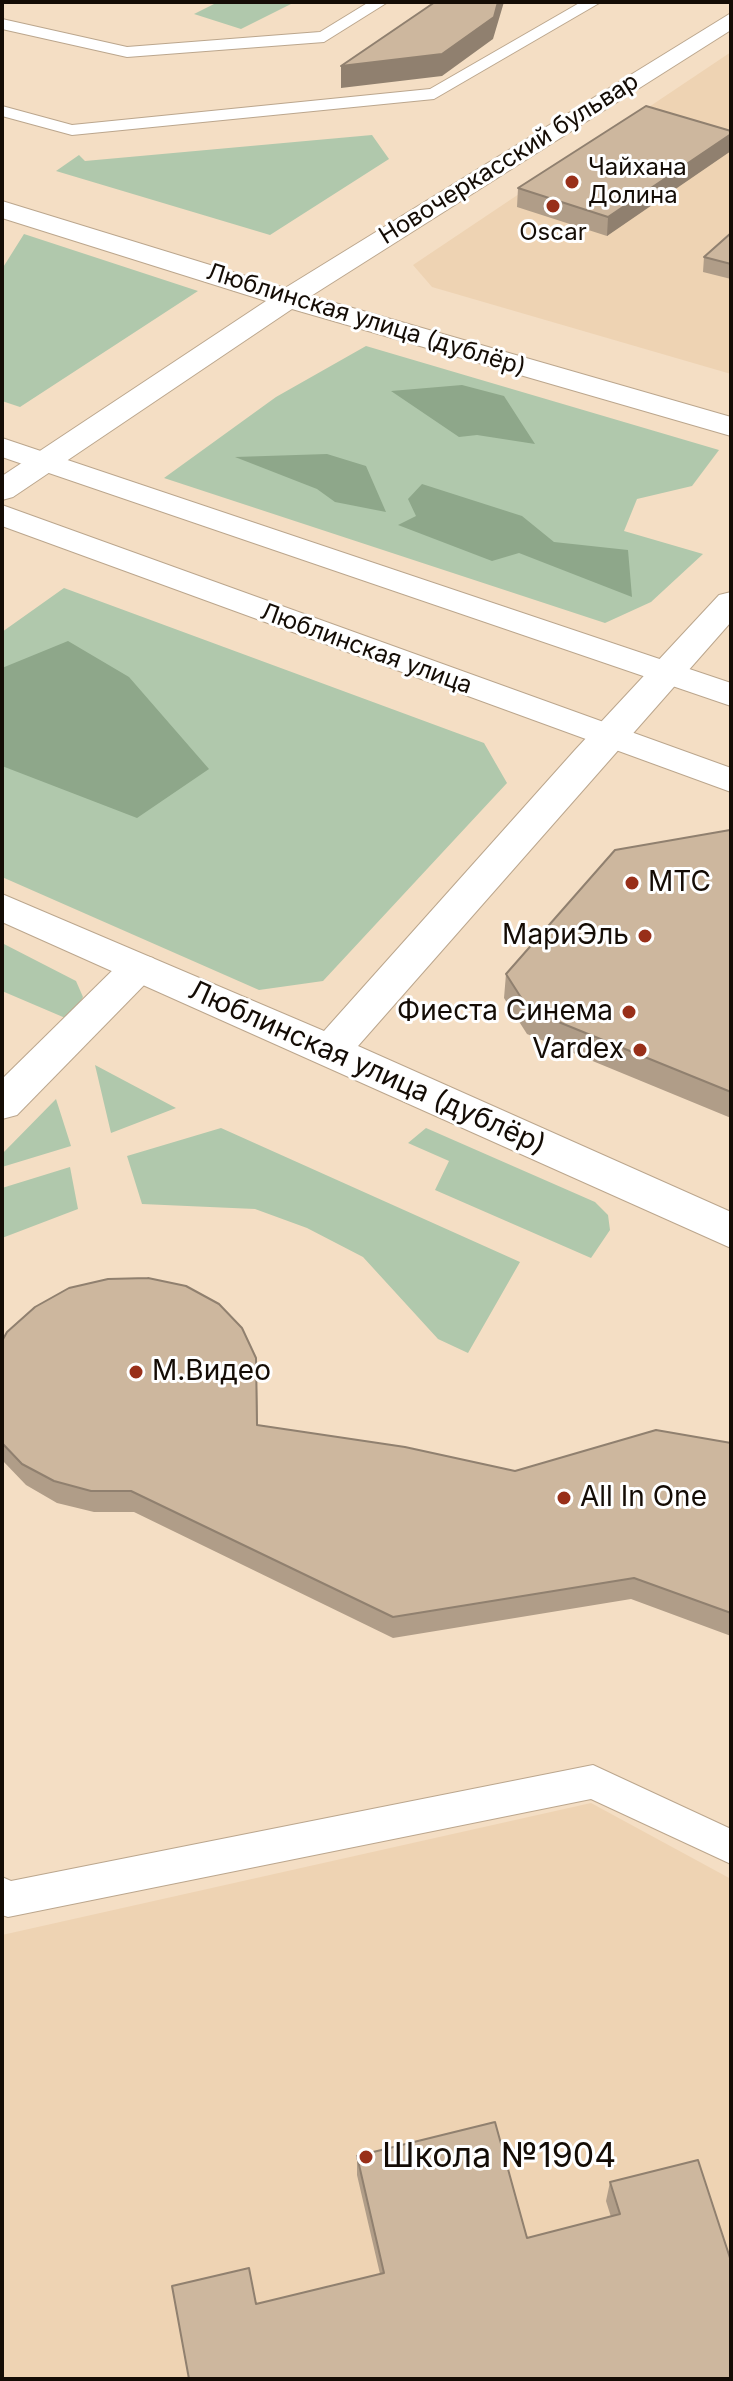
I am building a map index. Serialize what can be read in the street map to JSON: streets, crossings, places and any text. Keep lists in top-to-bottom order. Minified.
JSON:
{"streets":{"street":["Новочеркасский бульвар","Люблинская улица (дублёр)","Люблинская улица"]},"crossings":[["Новочеркасский бульвар","Люблинская улица (дублёр)"]],"places":["Чайхана Долина","Oscar","МТС","МариЭль","Фиеста Синема","Vardex","М.Видео","All In One","Школа №1904"]}
